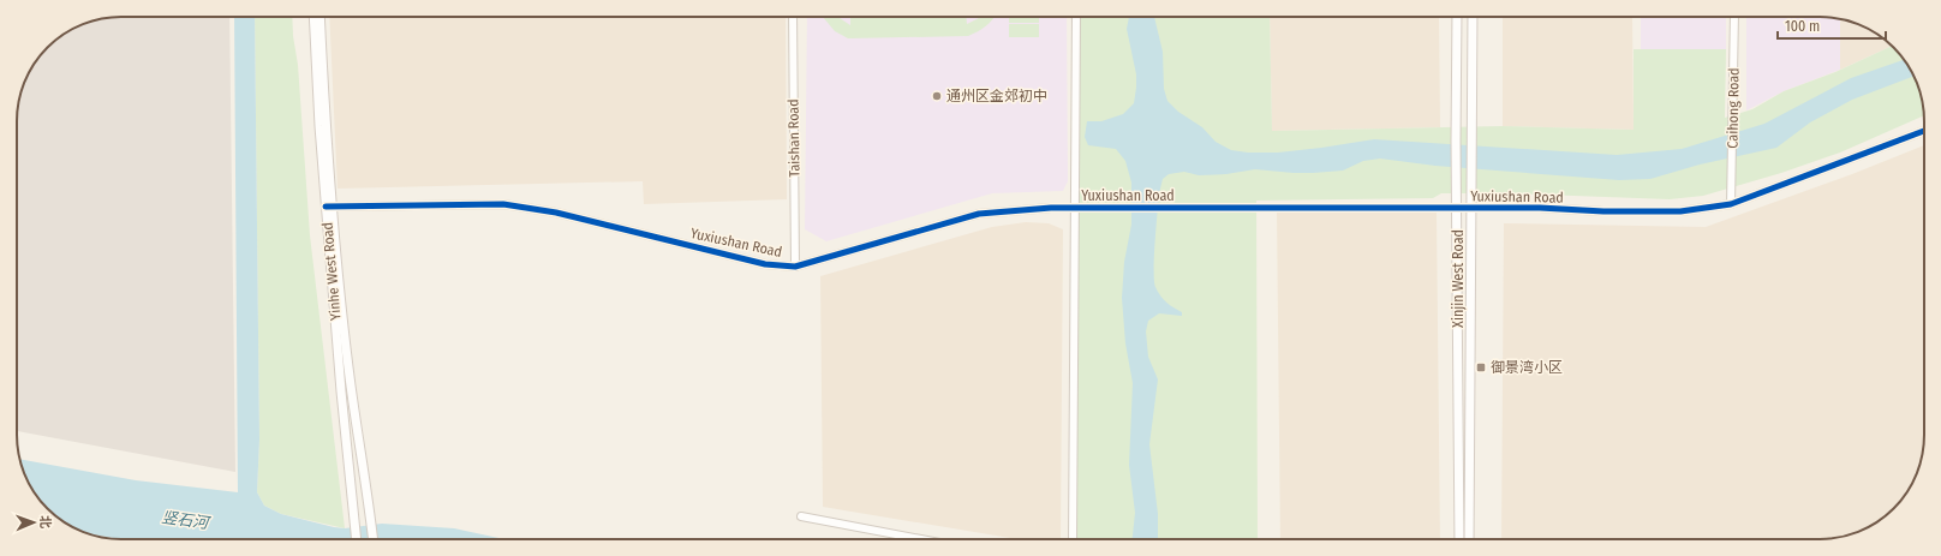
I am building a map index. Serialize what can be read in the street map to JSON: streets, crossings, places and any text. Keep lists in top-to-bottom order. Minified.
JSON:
{"streets":{"main road":["Yinhe West Road","Xinjin West Road"],"street":["Caihong Road","Taishan Road","Yuxiushan Road"]},"crossings":[["Caihong Road","Yuxiushan Road"],["Taishan Road","Yuxiushan Road"],["Yuxiushan Road","Yinhe West Road"],["Yuxiushan Road","Xinjin West Road"]],"water":["竖石河"],"places":{"other":["通州区金郊初中"],"transit":["御景湾小区"]},"scale_bar":"100 m","north":"right"}
